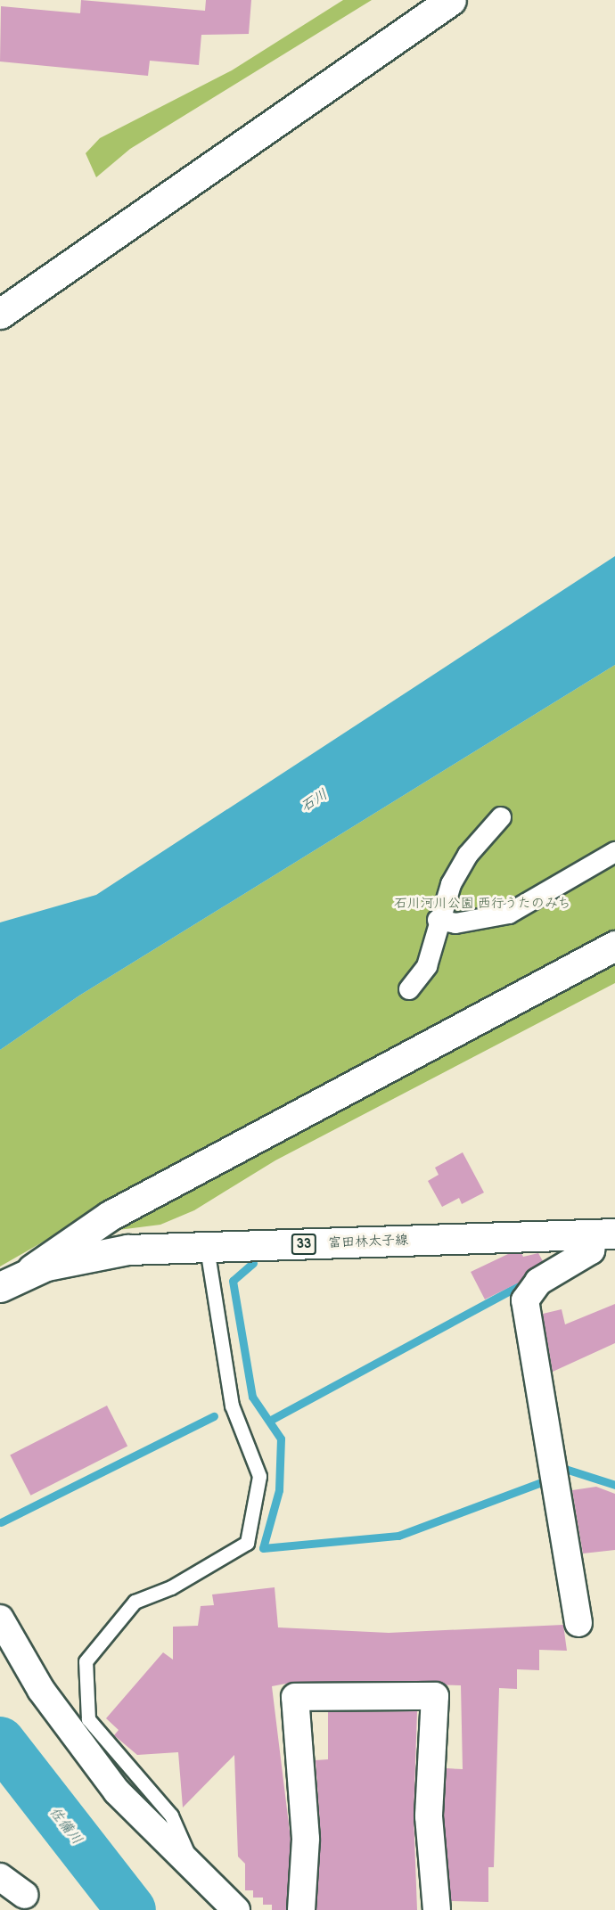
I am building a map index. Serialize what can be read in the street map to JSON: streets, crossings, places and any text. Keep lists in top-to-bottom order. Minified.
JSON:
{"streets":{"street":["富田林太子線","33"]},"water":["石川","佐備川"],"parks":["石川河川公園 西行うたのみち"]}
